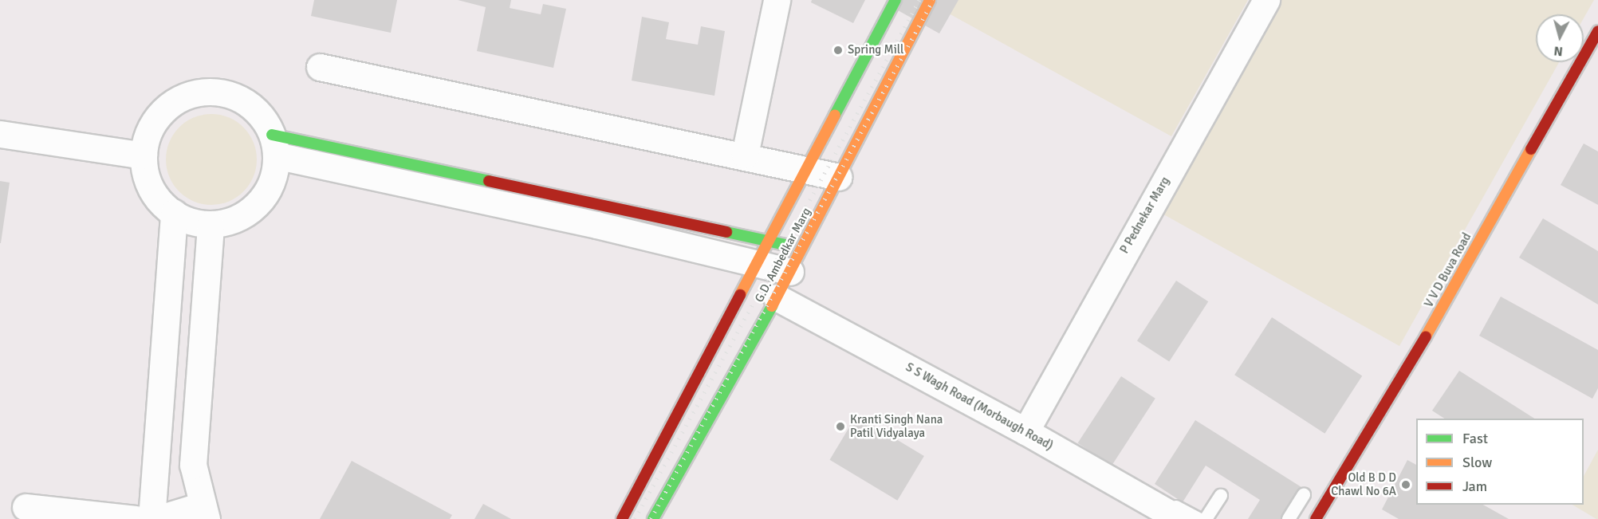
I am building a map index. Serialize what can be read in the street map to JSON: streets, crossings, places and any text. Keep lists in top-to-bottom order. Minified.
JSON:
{"streets":{"main road":["G.D. Ambedkar Marg","V V D Buva Road"],"street":["P Pednekar Marg","S S Wagh Road (Morbaugh Road)"]},"crossings":[["P Pednekar Marg","S S Wagh Road (Morbaugh Road)"],["G.D. Ambedkar Marg","S S Wagh Road (Morbaugh Road)"]],"places":["Spring Mill","Kranti Singh Nana Patil Vidyalaya","Old B D D Chawl No 6A"],"legend":["Fast","Slow","Jam"],"north":"bottom"}
